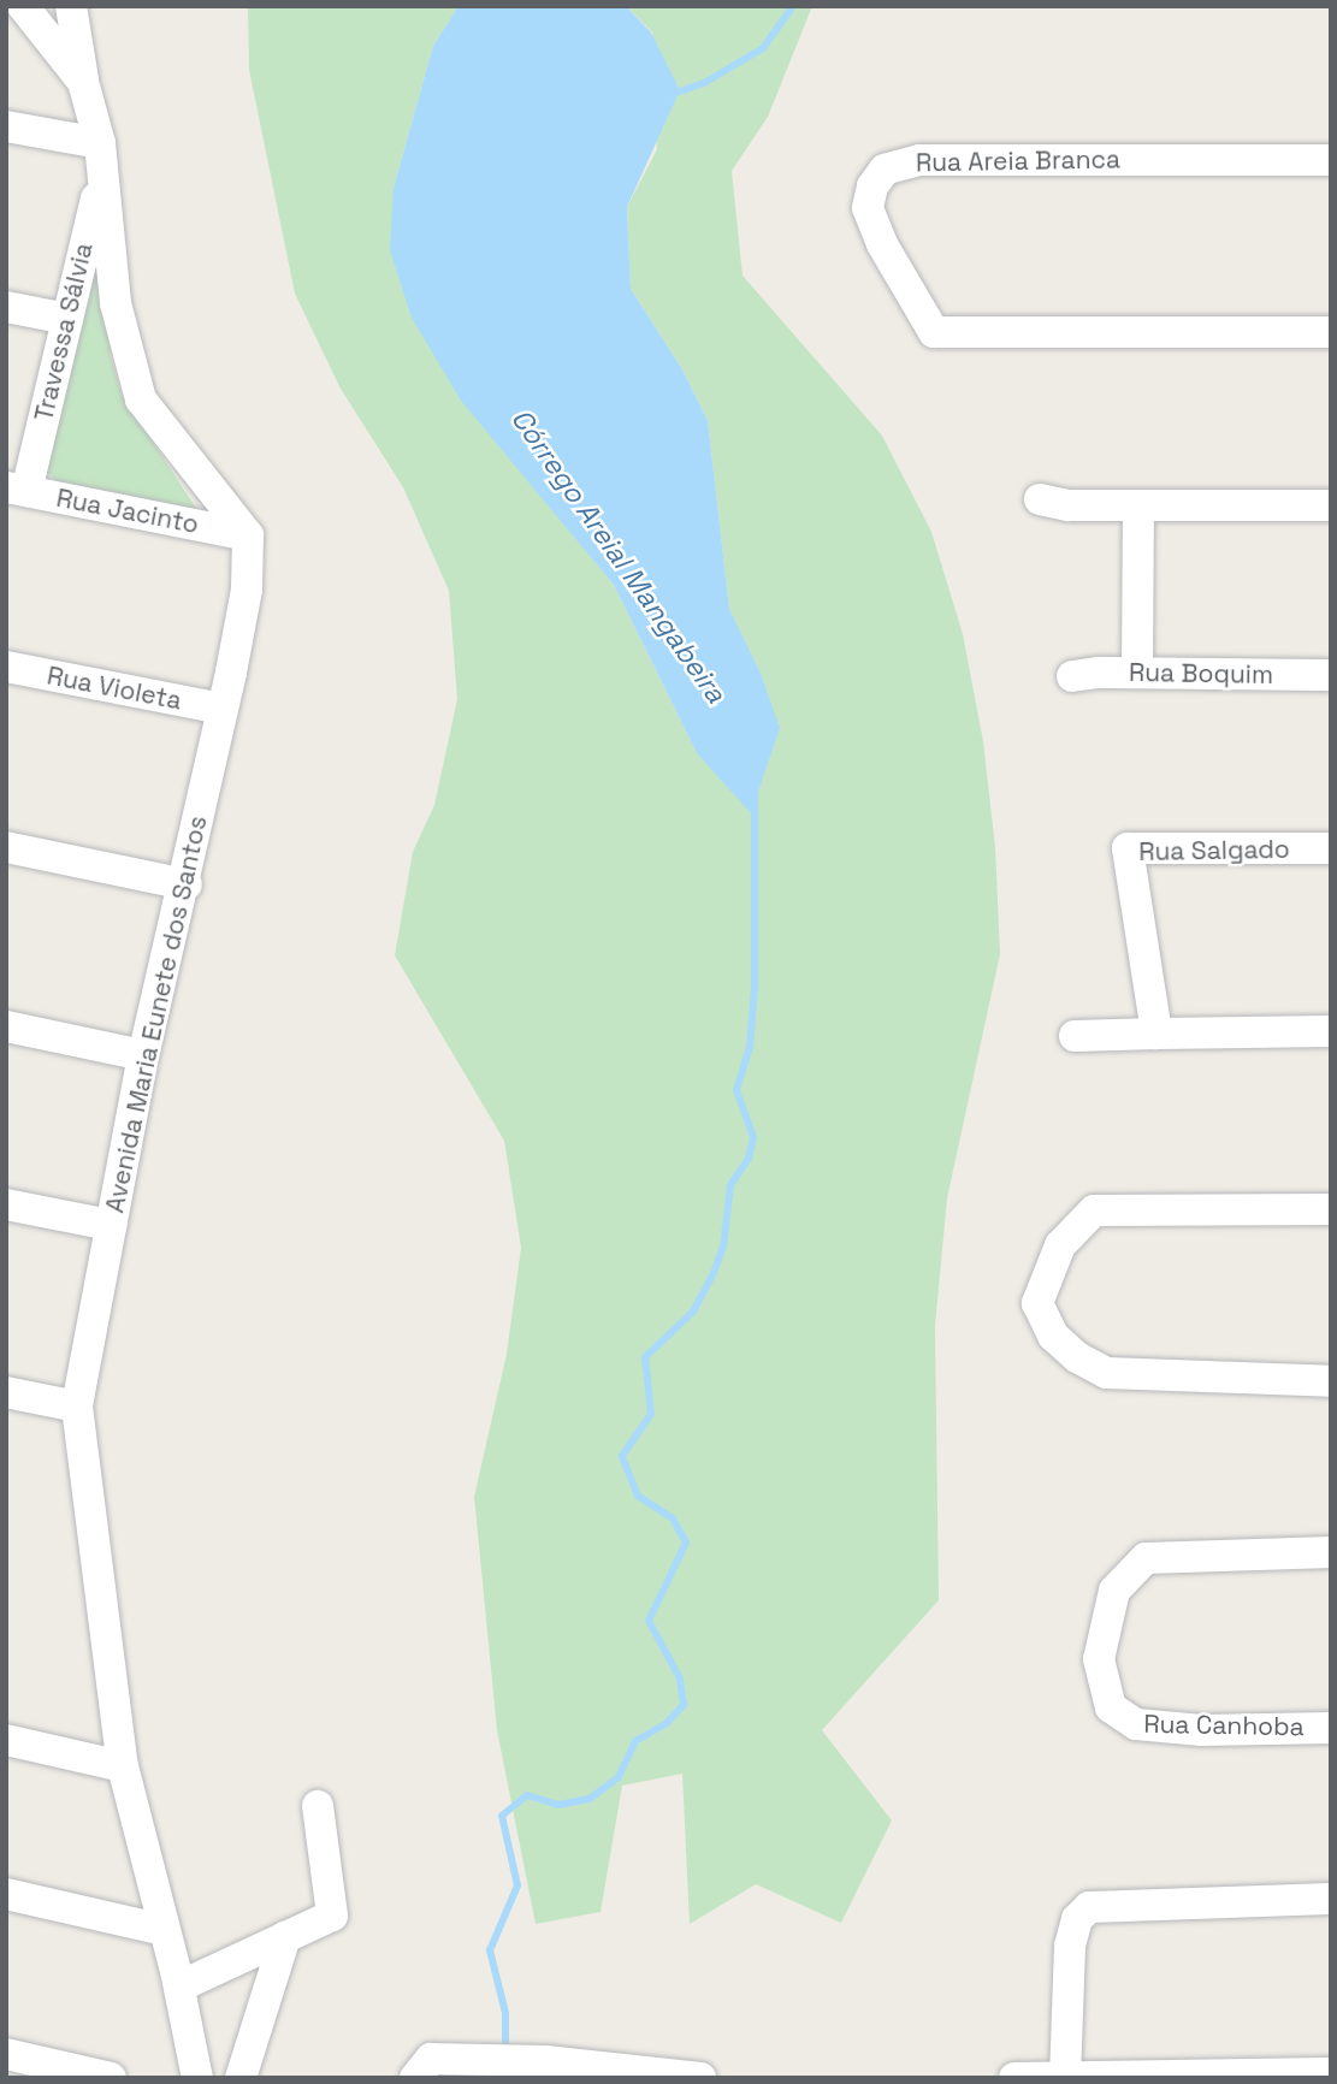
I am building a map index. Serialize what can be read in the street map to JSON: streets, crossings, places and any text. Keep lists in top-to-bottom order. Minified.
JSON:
{"streets":{"street":["Rua Areia Branca","Travessa Sálvia","Rua Jacinto","Rua Boquim","Rua Violeta","Rua Salgado","Avenida Maria Eunete dos Santos","Rua Canhoba"]},"crossings":[["Travessa Sálvia","Rua Jacinto"],["Rua Jacinto","Avenida Maria Eunete dos Santos"],["Rua Violeta","Avenida Maria Eunete dos Santos"]],"water":["Córrego Areial Mangabeira"]}
